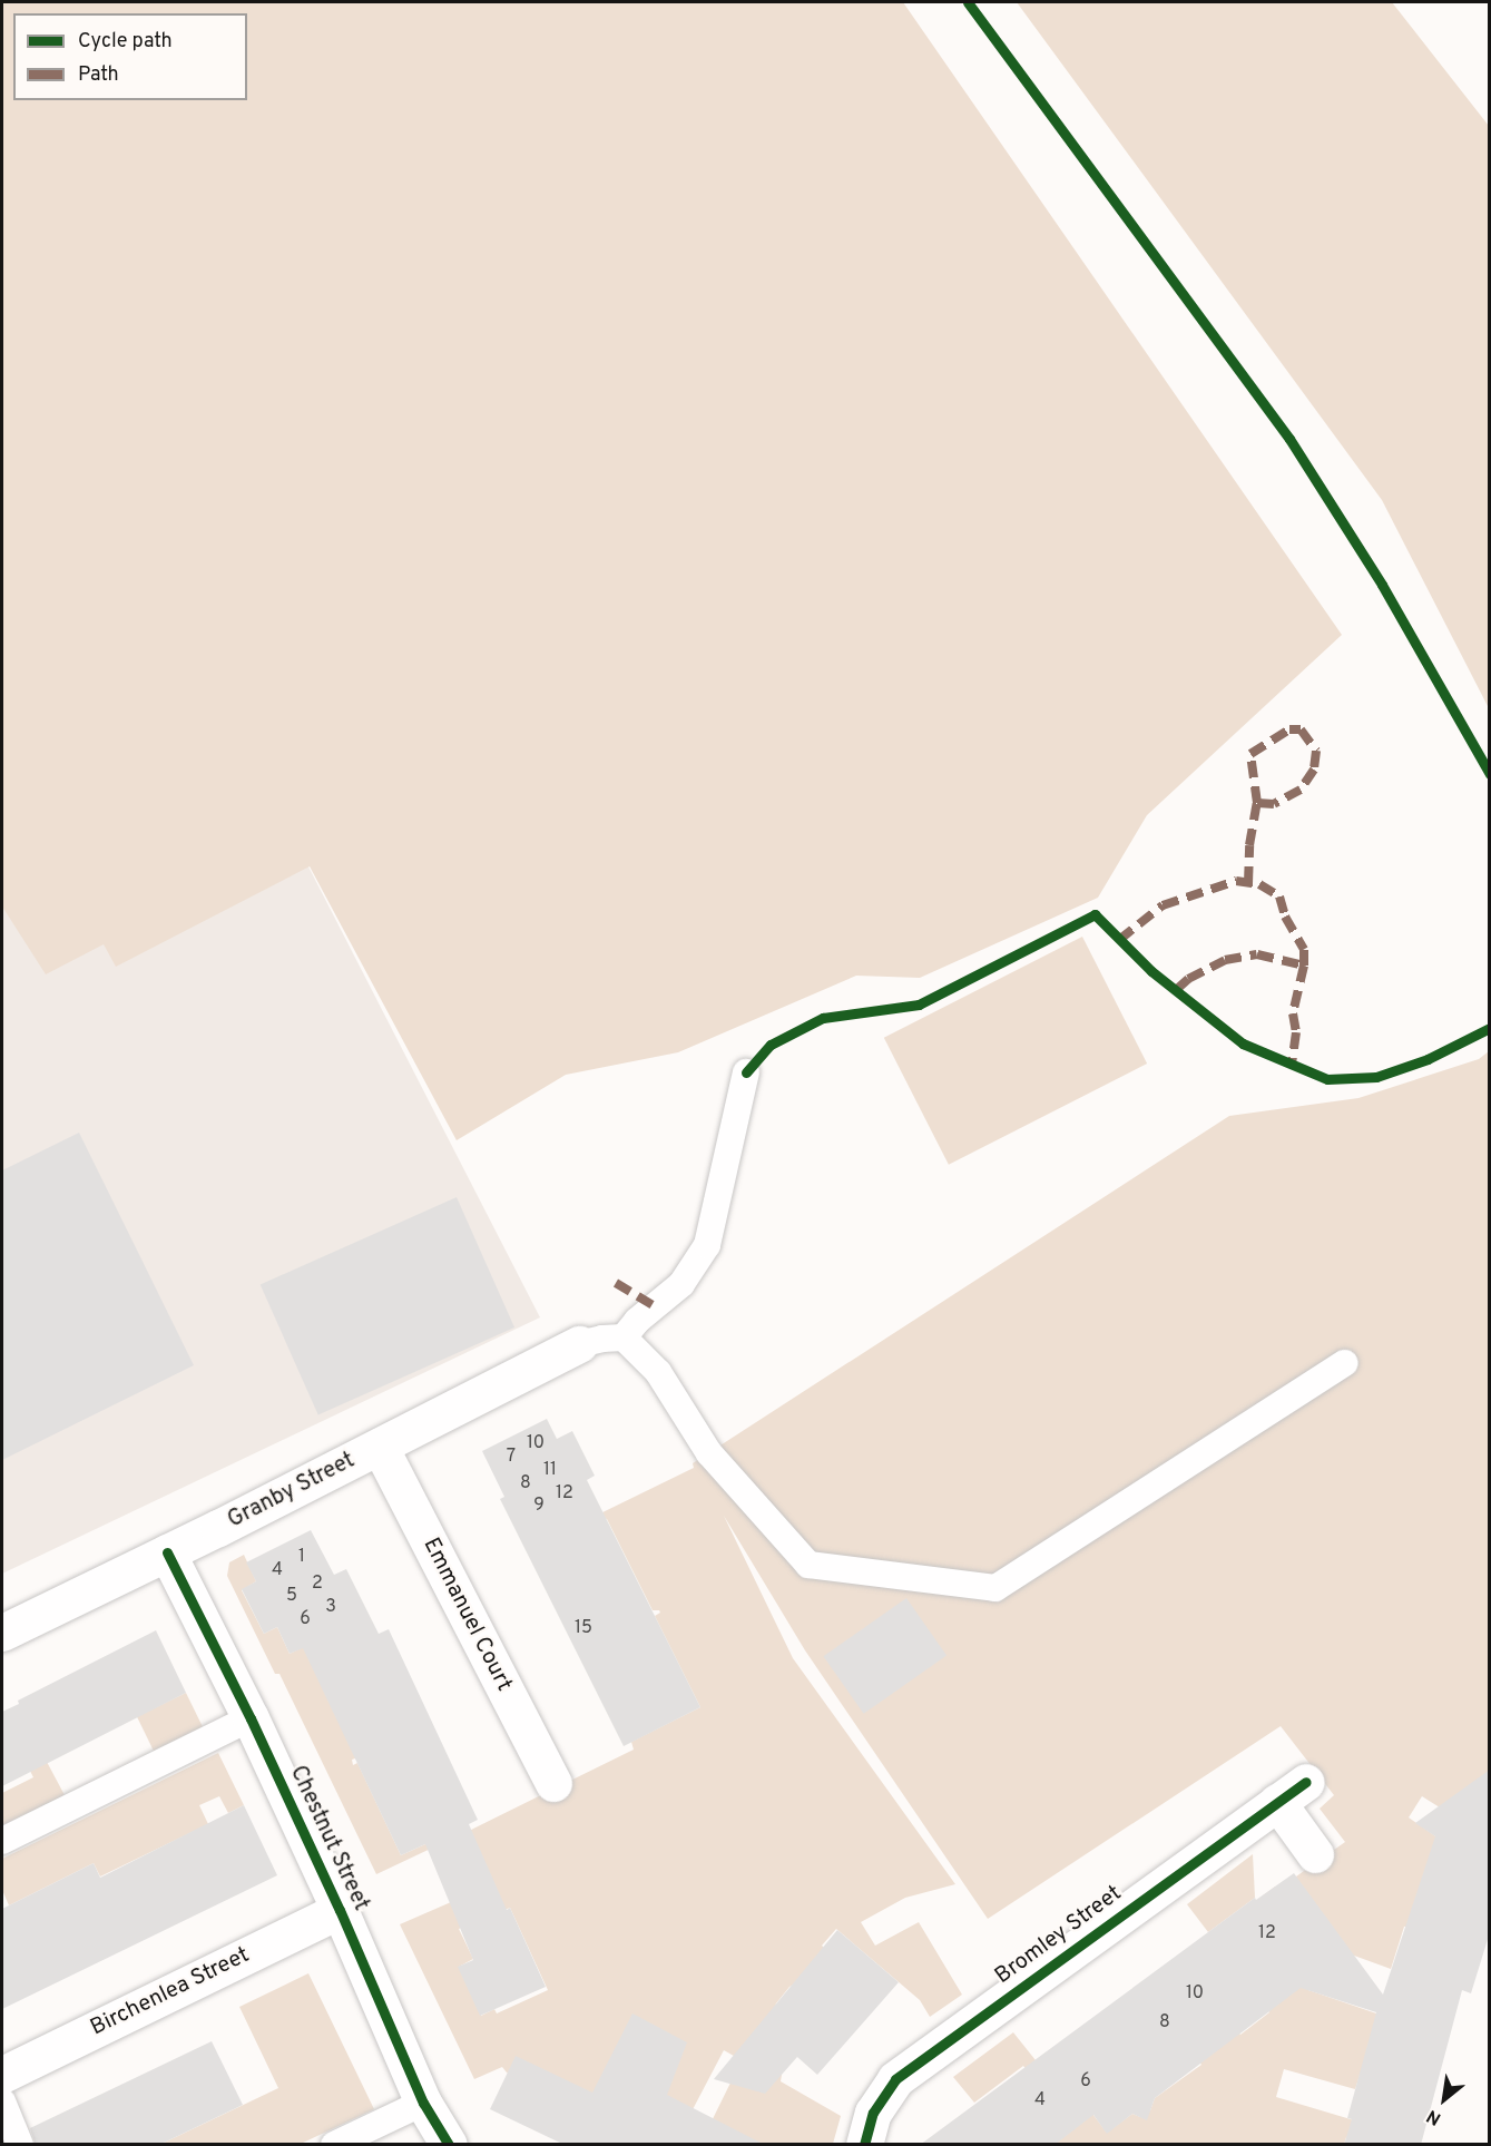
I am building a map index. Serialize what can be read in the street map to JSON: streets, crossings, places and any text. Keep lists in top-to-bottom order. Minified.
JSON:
{"streets":{"street":["Granby Street","Emmanuel Court","Chestnut Street","Bromley Street","Birchenlea Street"]},"crossings":[["Granby Street","Emmanuel Court"],["Granby Street","Chestnut Street"],["Chestnut Street","Birchenlea Street"]],"house_numbers":["10","7","11","8","12","9","1","4","2","5","3","6","15","12","10","8","6","4"],"legend":["Cycle path","Path"],"north":"bottom left"}
